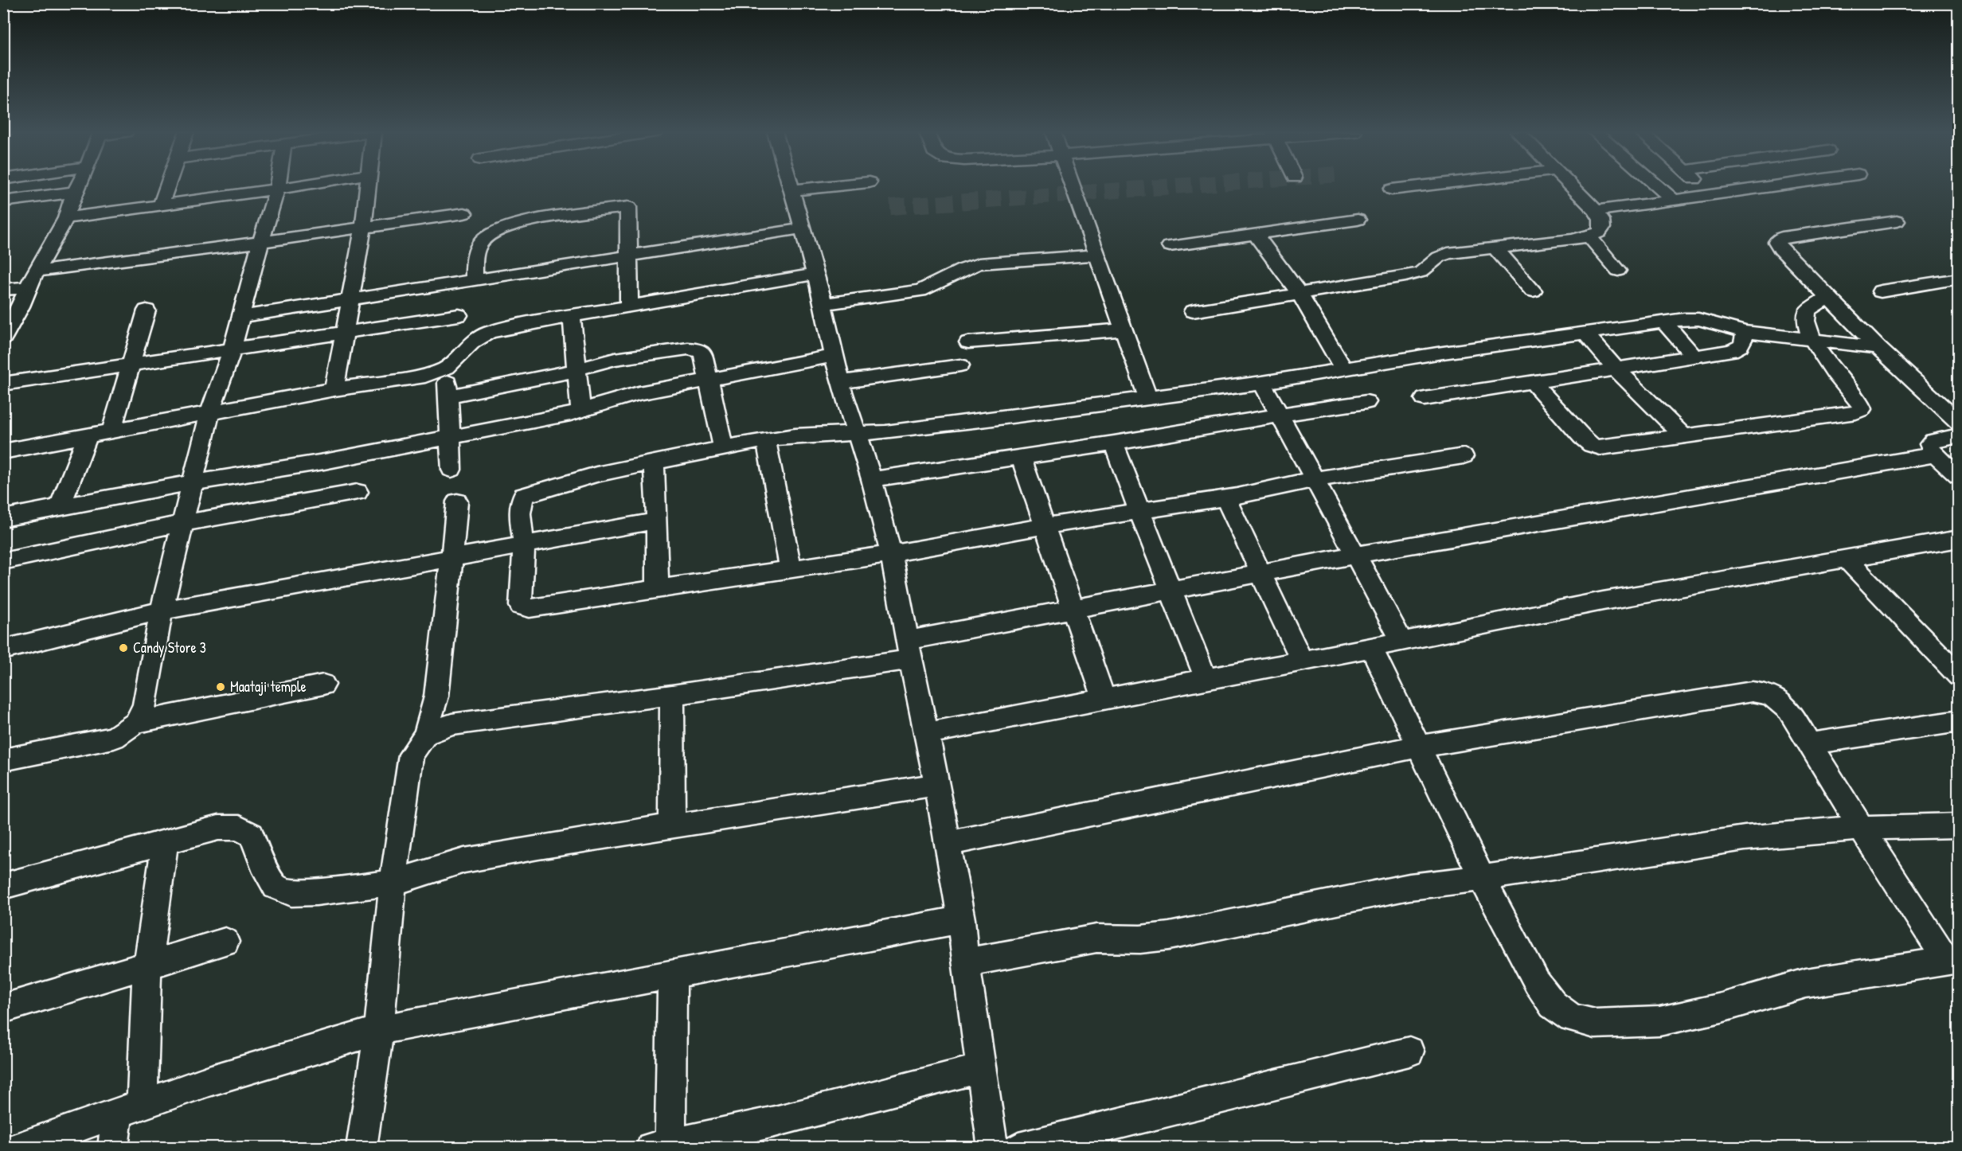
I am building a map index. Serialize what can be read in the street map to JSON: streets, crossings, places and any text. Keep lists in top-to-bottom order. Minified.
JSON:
{"places":["Candy Store 3","Maataji temple"]}
